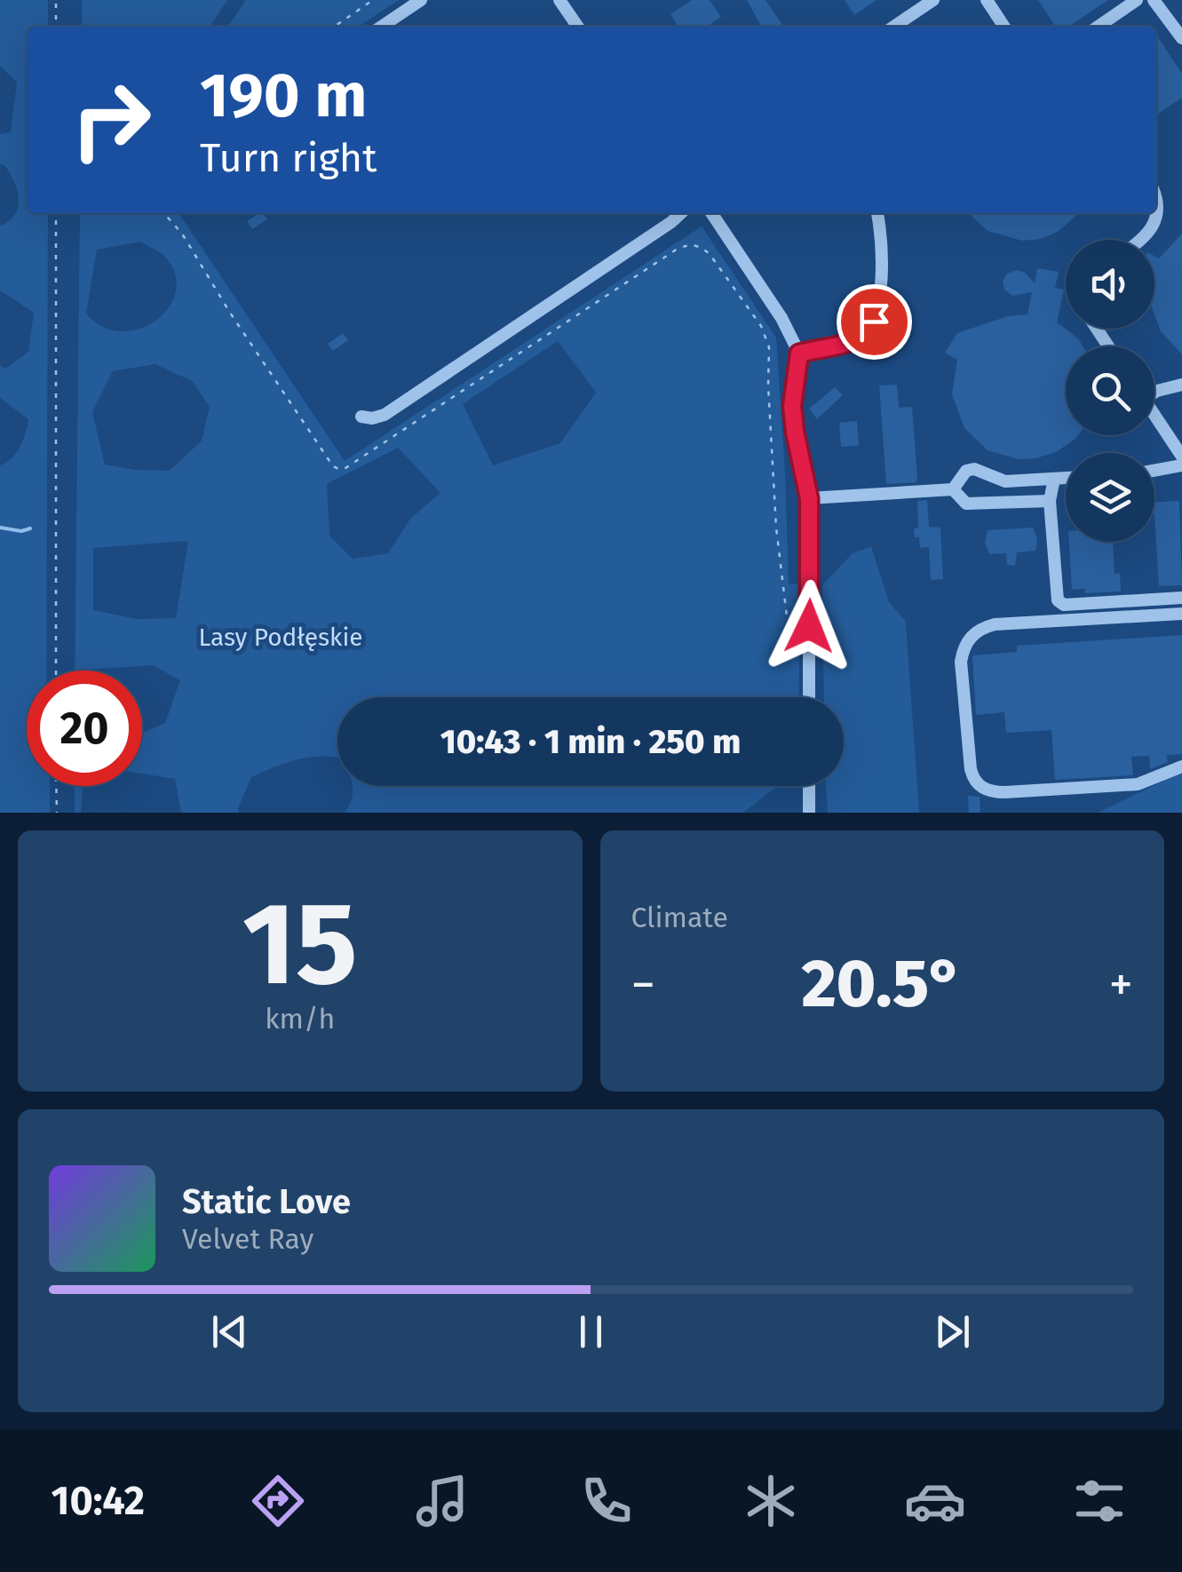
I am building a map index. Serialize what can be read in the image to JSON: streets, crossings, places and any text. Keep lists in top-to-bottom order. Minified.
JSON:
{"parks":["Lasy Podłęskie"],"page":{"turn":["190 m","Turn right"],"limit":"20","trip":"10:43 · 1 min · 250 m","tile":[["15","km/h"],"Climate"],"heat":["−","20.5°","+"],"song":["Static Love","Velvet Ray"],"tabs":"10:42"}}
